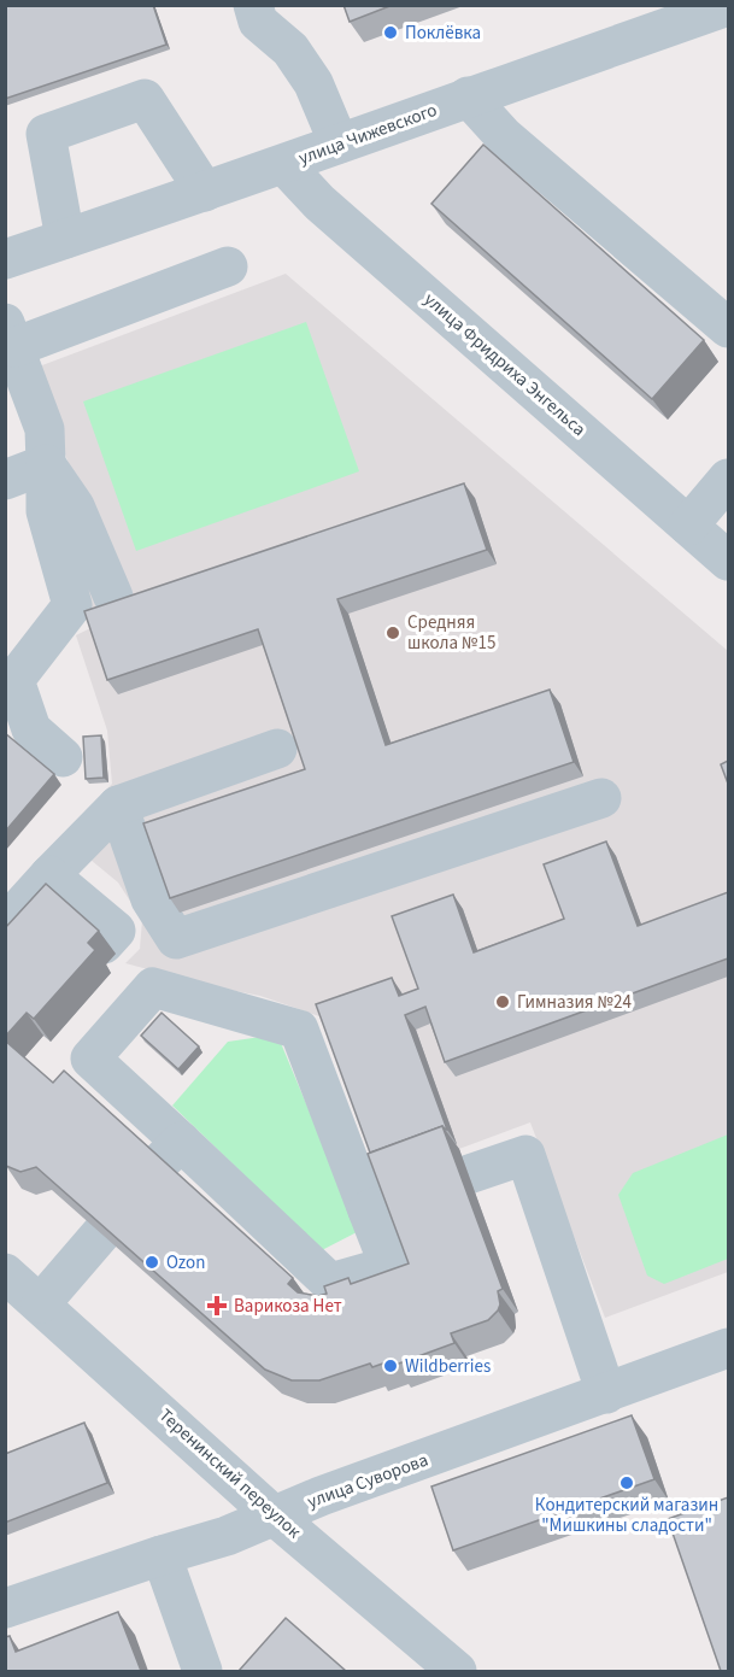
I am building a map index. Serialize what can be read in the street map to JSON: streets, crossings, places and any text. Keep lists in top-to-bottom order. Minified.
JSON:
{"streets":{"street":["улица Чижевского","улица Фридриха Энгельса","Теренинский переулок","улица Суворова"]},"crossings":[["улица Чижевского","улица Фридриха Энгельса"],["Теренинский переулок","улица Суворова"]],"places":{"other":["Поклёвка","Средняя школа №15","Гимназия №24","Ozon","Wildberries","Кондитерский магазин \"Мишкины сладости\""],"health":["Варикоза Нет"]}}
